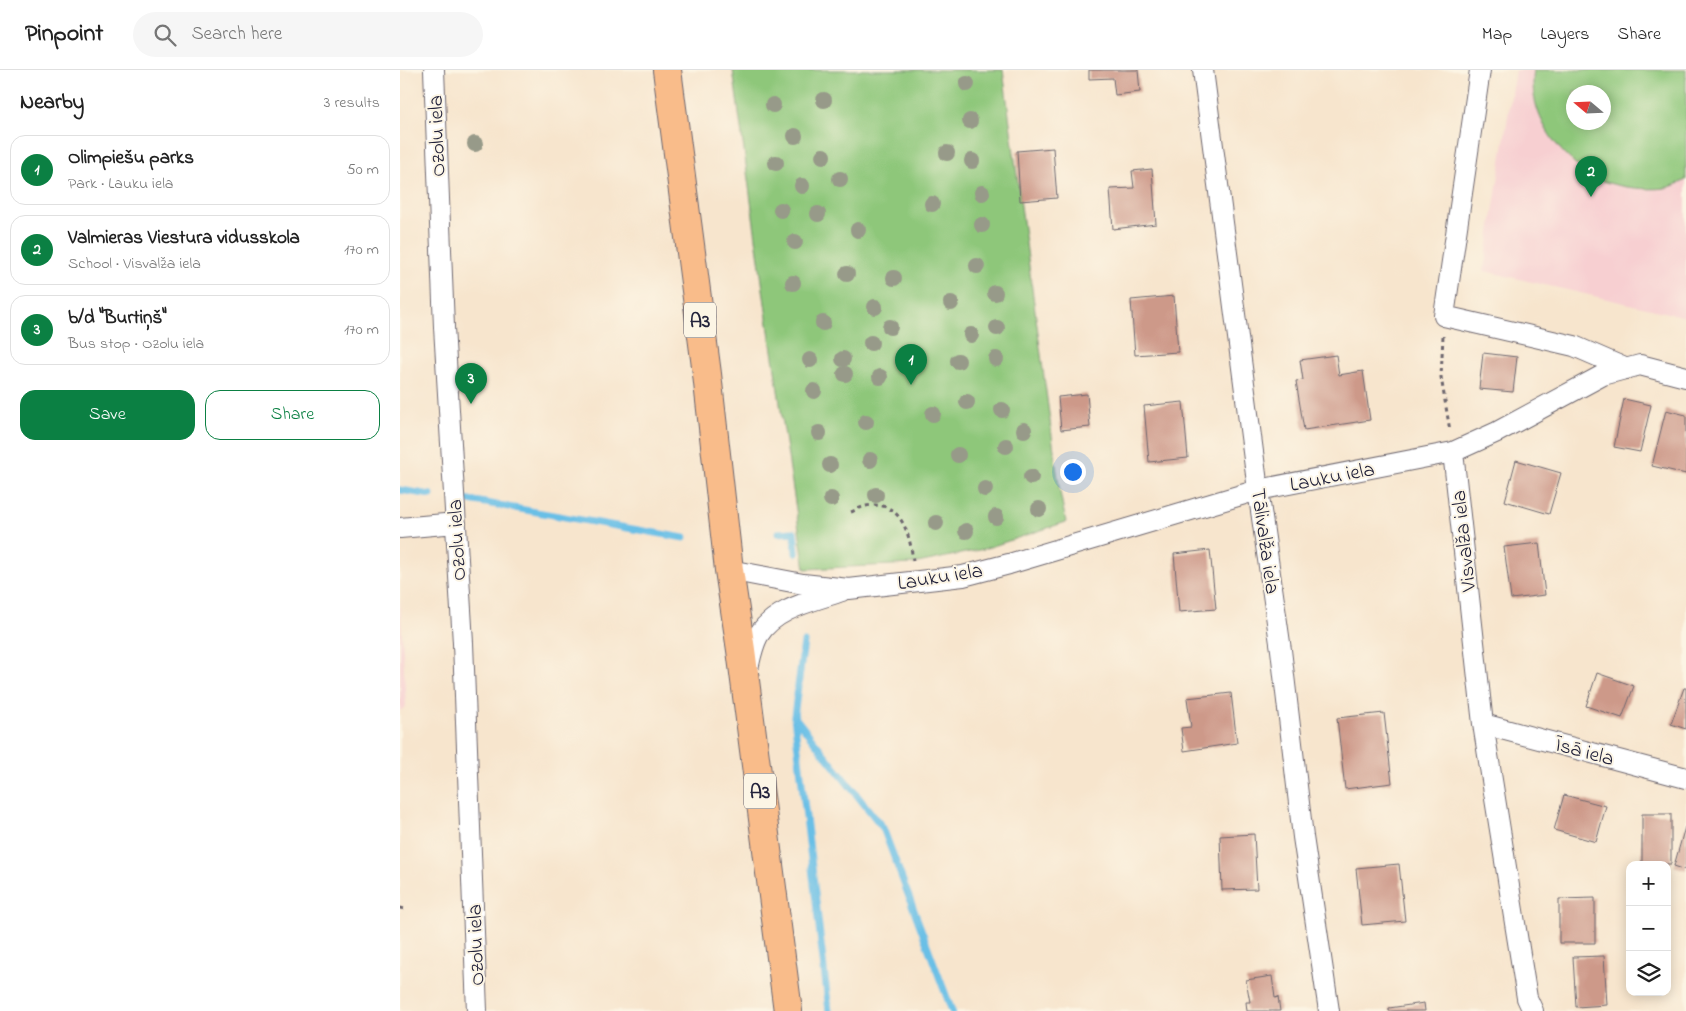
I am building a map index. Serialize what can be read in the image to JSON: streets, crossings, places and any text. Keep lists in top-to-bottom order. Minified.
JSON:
{"streets":{"highway":["A3"],"street":["Ozolu iela","Lauku iela","Tālivalža iela","Visvalža iela","Īsā iela"]},"crossings":[["Lauku iela","Tālivalža iela"],["Lauku iela","Visvalža iela"],["Visvalža iela","Īsā iela"]],"north":"left","page":{"header":"Pinpoint","search":"Search here","nav":["Map","Layers","Share"],"heading":["Nearby","3 results"],"list":[{"mark":"1","name":"Olimpiešu parks","note":"Park · Lauku iela","value":"50 m"},{"mark":"2","name":"Valmieras Viestura vidusskola","note":"School · Visvalža iela","value":"170 m"},{"mark":"3","name":"b/d \"Burtiņš\"","note":"Bus stop · Ozolu iela","value":"170 m"}],"pins":["2","1","3"],"buttons":["Save","Share"],"map_buttons":["+","−"]}}
